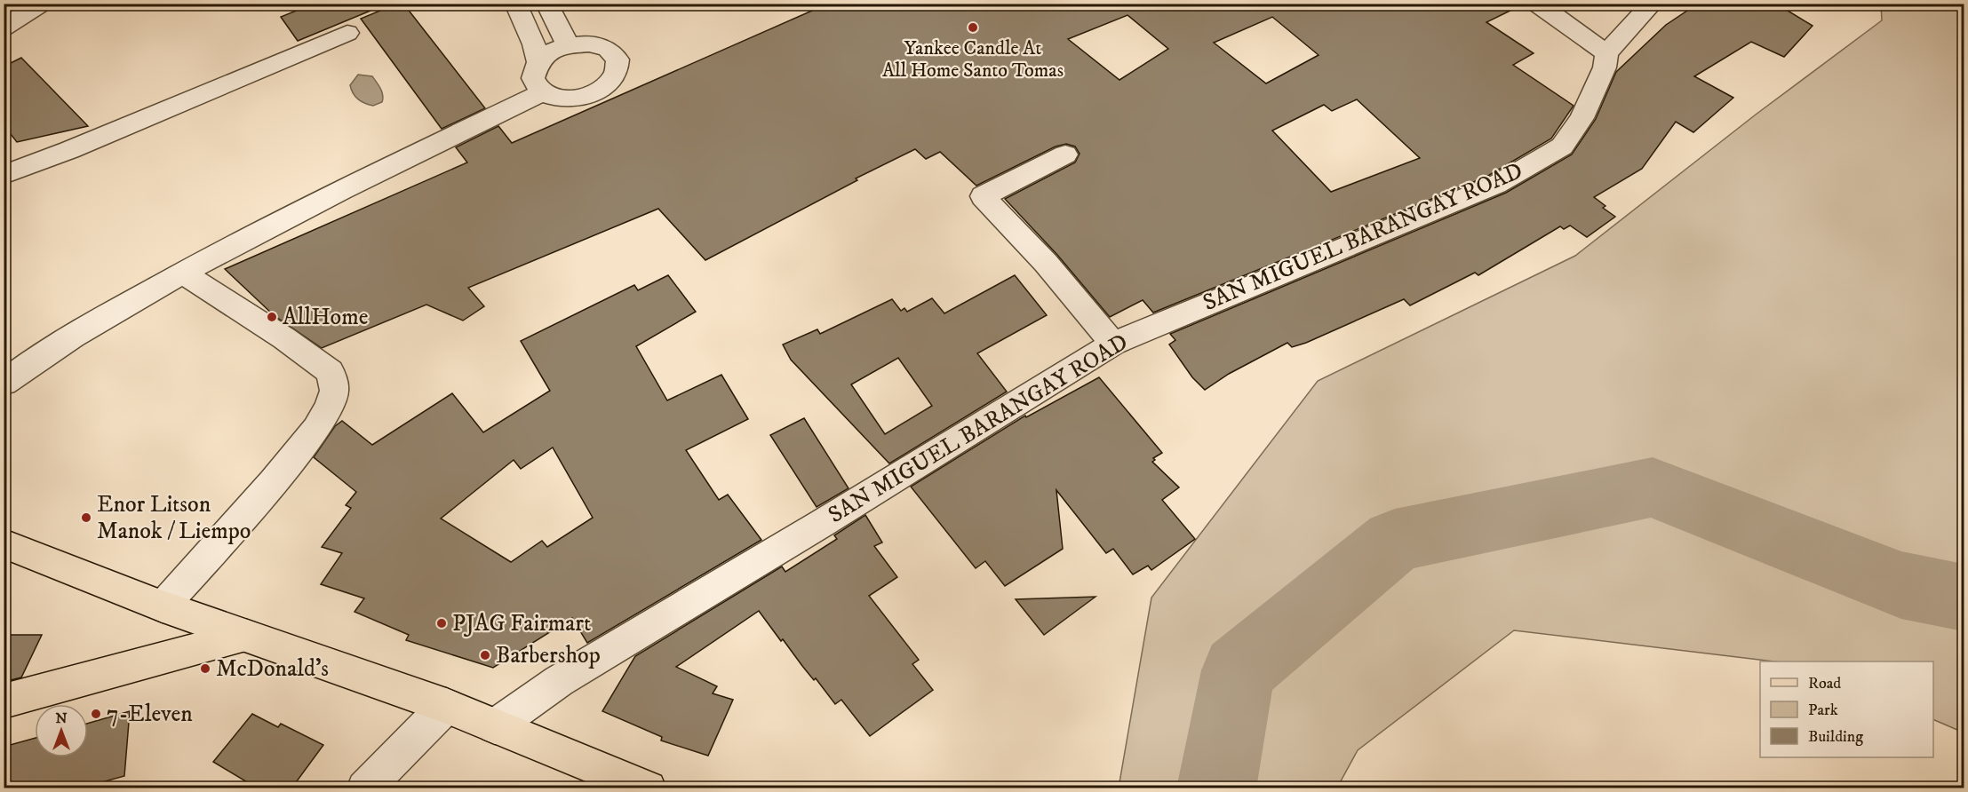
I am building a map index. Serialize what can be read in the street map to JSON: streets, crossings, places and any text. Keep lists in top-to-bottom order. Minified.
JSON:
{"streets":{"street":["SAN MIGUEL BARANGAY ROAD"]},"places":["Yankee Candle At All Home Santo Tomas","AllHome","Enor Litson Manok / Liempo","PJAG Fairmart","Barbershop","McDonald's","7-Eleven"],"legend":["Road","Park","Building"],"north":"top"}
